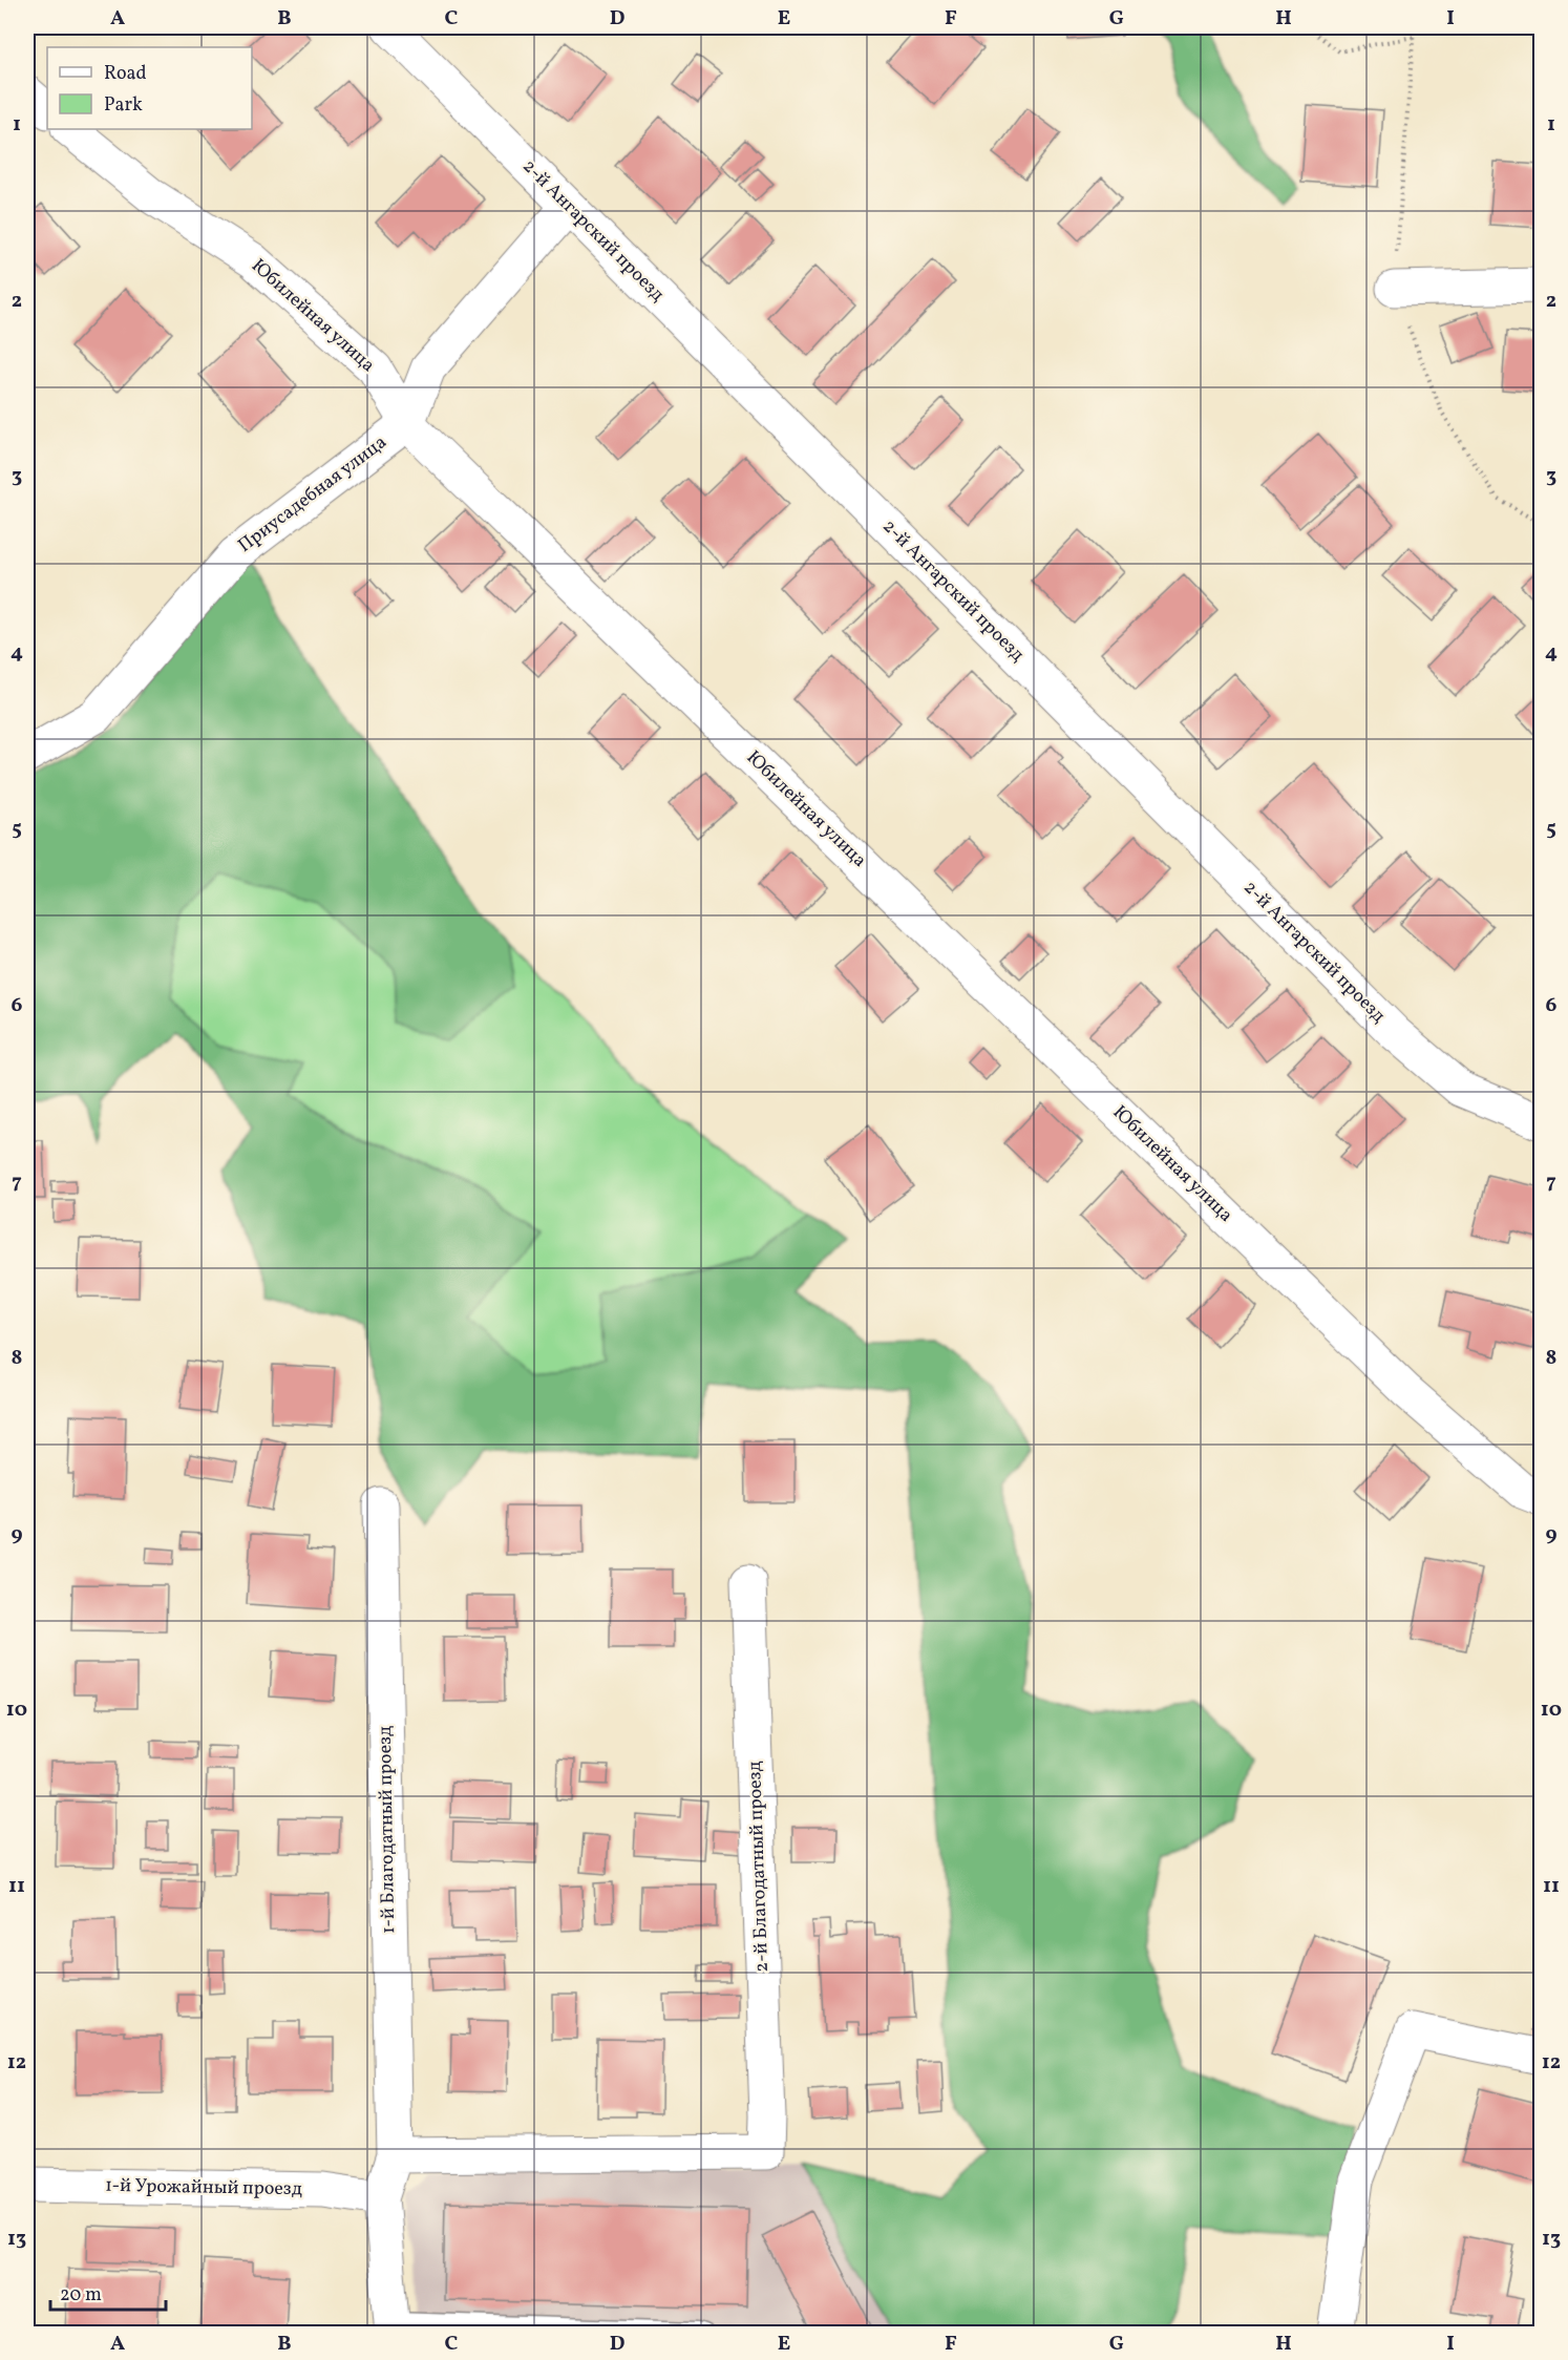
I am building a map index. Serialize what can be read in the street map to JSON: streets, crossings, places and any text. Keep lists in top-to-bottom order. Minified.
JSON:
{"streets":{"street":["2-й Ангарский проезд","Юбилейная улица","Приусадебная улица","1-й Благодатный проезд","2-й Благодатный проезд","1-й Урожайный проезд"]},"crossings":[["Юбилейная улица","Приусадебная улица"],["1-й Благодатный проезд","2-й Благодатный проезд"],["1-й Благодатный проезд","1-й Урожайный проезд"]],"legend":["Road","Park"],"scale_bar":"20 m","grid":{"columns":["A","B","C","D","E","F","G","H","I"],"rows":["1","2","3","4","5","6","7","8","9","10","11","12","13"]}}
